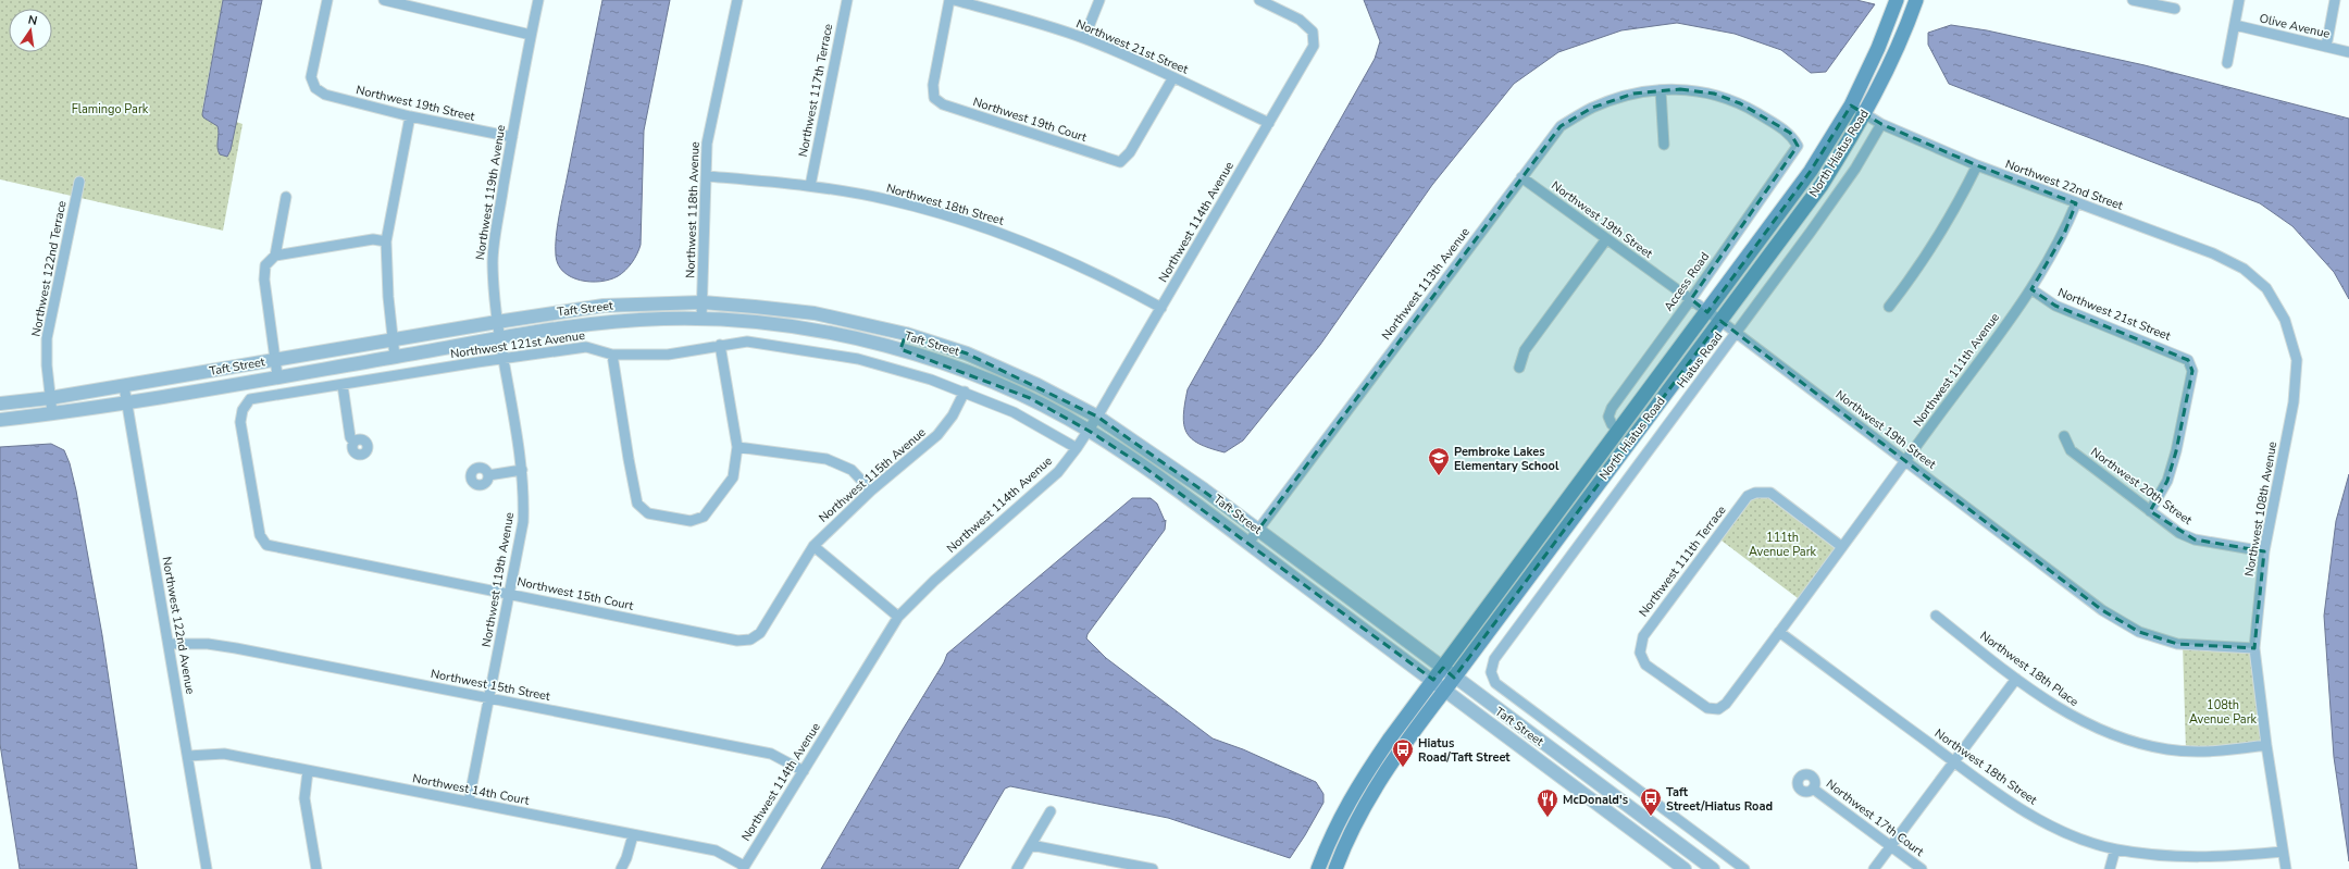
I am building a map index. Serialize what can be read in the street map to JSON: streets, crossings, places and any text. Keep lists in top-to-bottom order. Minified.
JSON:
{"streets":{"main road":["North Hiatus Road"],"street":["Olive Avenue","Northwest 21st Street","Northwest 117th Terrace","Northwest 19th Street","Northwest 19th Court","Northwest 22nd Street","Northwest 119th Avenue","Northwest 18th Street","Northwest 118th Avenue","Northwest 114th Avenue","Northwest 122nd Terrace","Access Road","Northwest 113th Avenue","Taft Street","Northwest 121st Avenue","Hiatus Road","Northwest 111th Avenue","Northwest 115th Avenue","Northwest 20th Street","Northwest 108th Avenue","Northwest 111th Terrace","Northwest 15th Court","Northwest 122nd Avenue","Northwest 18th Place","Northwest 15th Street","Northwest 14th Court","Northwest 17th Court"]},"crossings":[["Northwest 21st Street","Northwest 19th Court"],["Northwest 21st Street","Northwest 114th Avenue"],["Northwest 21st Street","Northwest 111th Avenue"],["Northwest 21st Street","Northwest 20th Street"],["Northwest 117th Terrace","Northwest 18th Street"],["Northwest 19th Street","North Hiatus Road"],["Northwest 19th Street","Northwest 119th Avenue"],["Northwest 19th Street","Access Road"],["Northwest 19th Street","Northwest 113th Avenue"],["Northwest 19th Street","Hiatus Road"],["Northwest 19th Street","Northwest 111th Avenue"],["Northwest 19th Street","Northwest 108th Avenue"],["North Hiatus Road","Northwest 22nd Street"],["North Hiatus Road","Access Road"],["North Hiatus Road","Taft Street"],["Northwest 22nd Street","Hiatus Road"],["Northwest 22nd Street","Northwest 111th Avenue"],["Northwest 22nd Street","Northwest 108th Avenue"],["Northwest 119th Avenue","Taft Street"],["Northwest 119th Avenue","Northwest 121st Avenue"],["Northwest 119th Avenue","Northwest 15th Court"],["Northwest 119th Avenue","Northwest 15th Street"],["Northwest 119th Avenue","Northwest 14th Court"],["Northwest 18th Street","Northwest 118th Avenue"],["Northwest 18th Street","Northwest 114th Avenue"],["Northwest 18th Street","Northwest 111th Avenue"],["Northwest 18th Street","Northwest 108th Avenue"],["Northwest 118th Avenue","Taft Street"],["Northwest 114th Avenue","Taft Street"],["Northwest 114th Avenue","Northwest 121st Avenue"],["Northwest 114th Avenue","Northwest 15th Street"],["Northwest 114th Avenue","Northwest 14th Court"],["Northwest 122nd Terrace","Taft Street"],["Access Road","Northwest 113th Avenue"],["Northwest 113th Avenue","Taft Street"],["Taft Street","Hiatus Road"],["Taft Street","Northwest 122nd Avenue"],["Northwest 121st Avenue","Northwest 115th Avenue"],["Northwest 121st Avenue","Northwest 15th Court"],["Northwest 111th Avenue","Northwest 111th Terrace"],["Northwest 115th Avenue","Northwest 15th Court"],["Northwest 20th Street","Northwest 108th Avenue"],["Northwest 108th Avenue","Northwest 18th Place"],["Northwest 122nd Avenue","Northwest 15th Street"],["Northwest 122nd Avenue","Northwest 14th Court"]],"parks":["Flamingo Park","111th Avenue Park","108th Avenue Park"],"places":{"school or university":["Pembroke Lakes Elementary School"],"bus stop":["Hiatus Road/Taft Street","Taft Street/Hiatus Road"],"restaurant":["McDonald's"]},"north":"top"}
